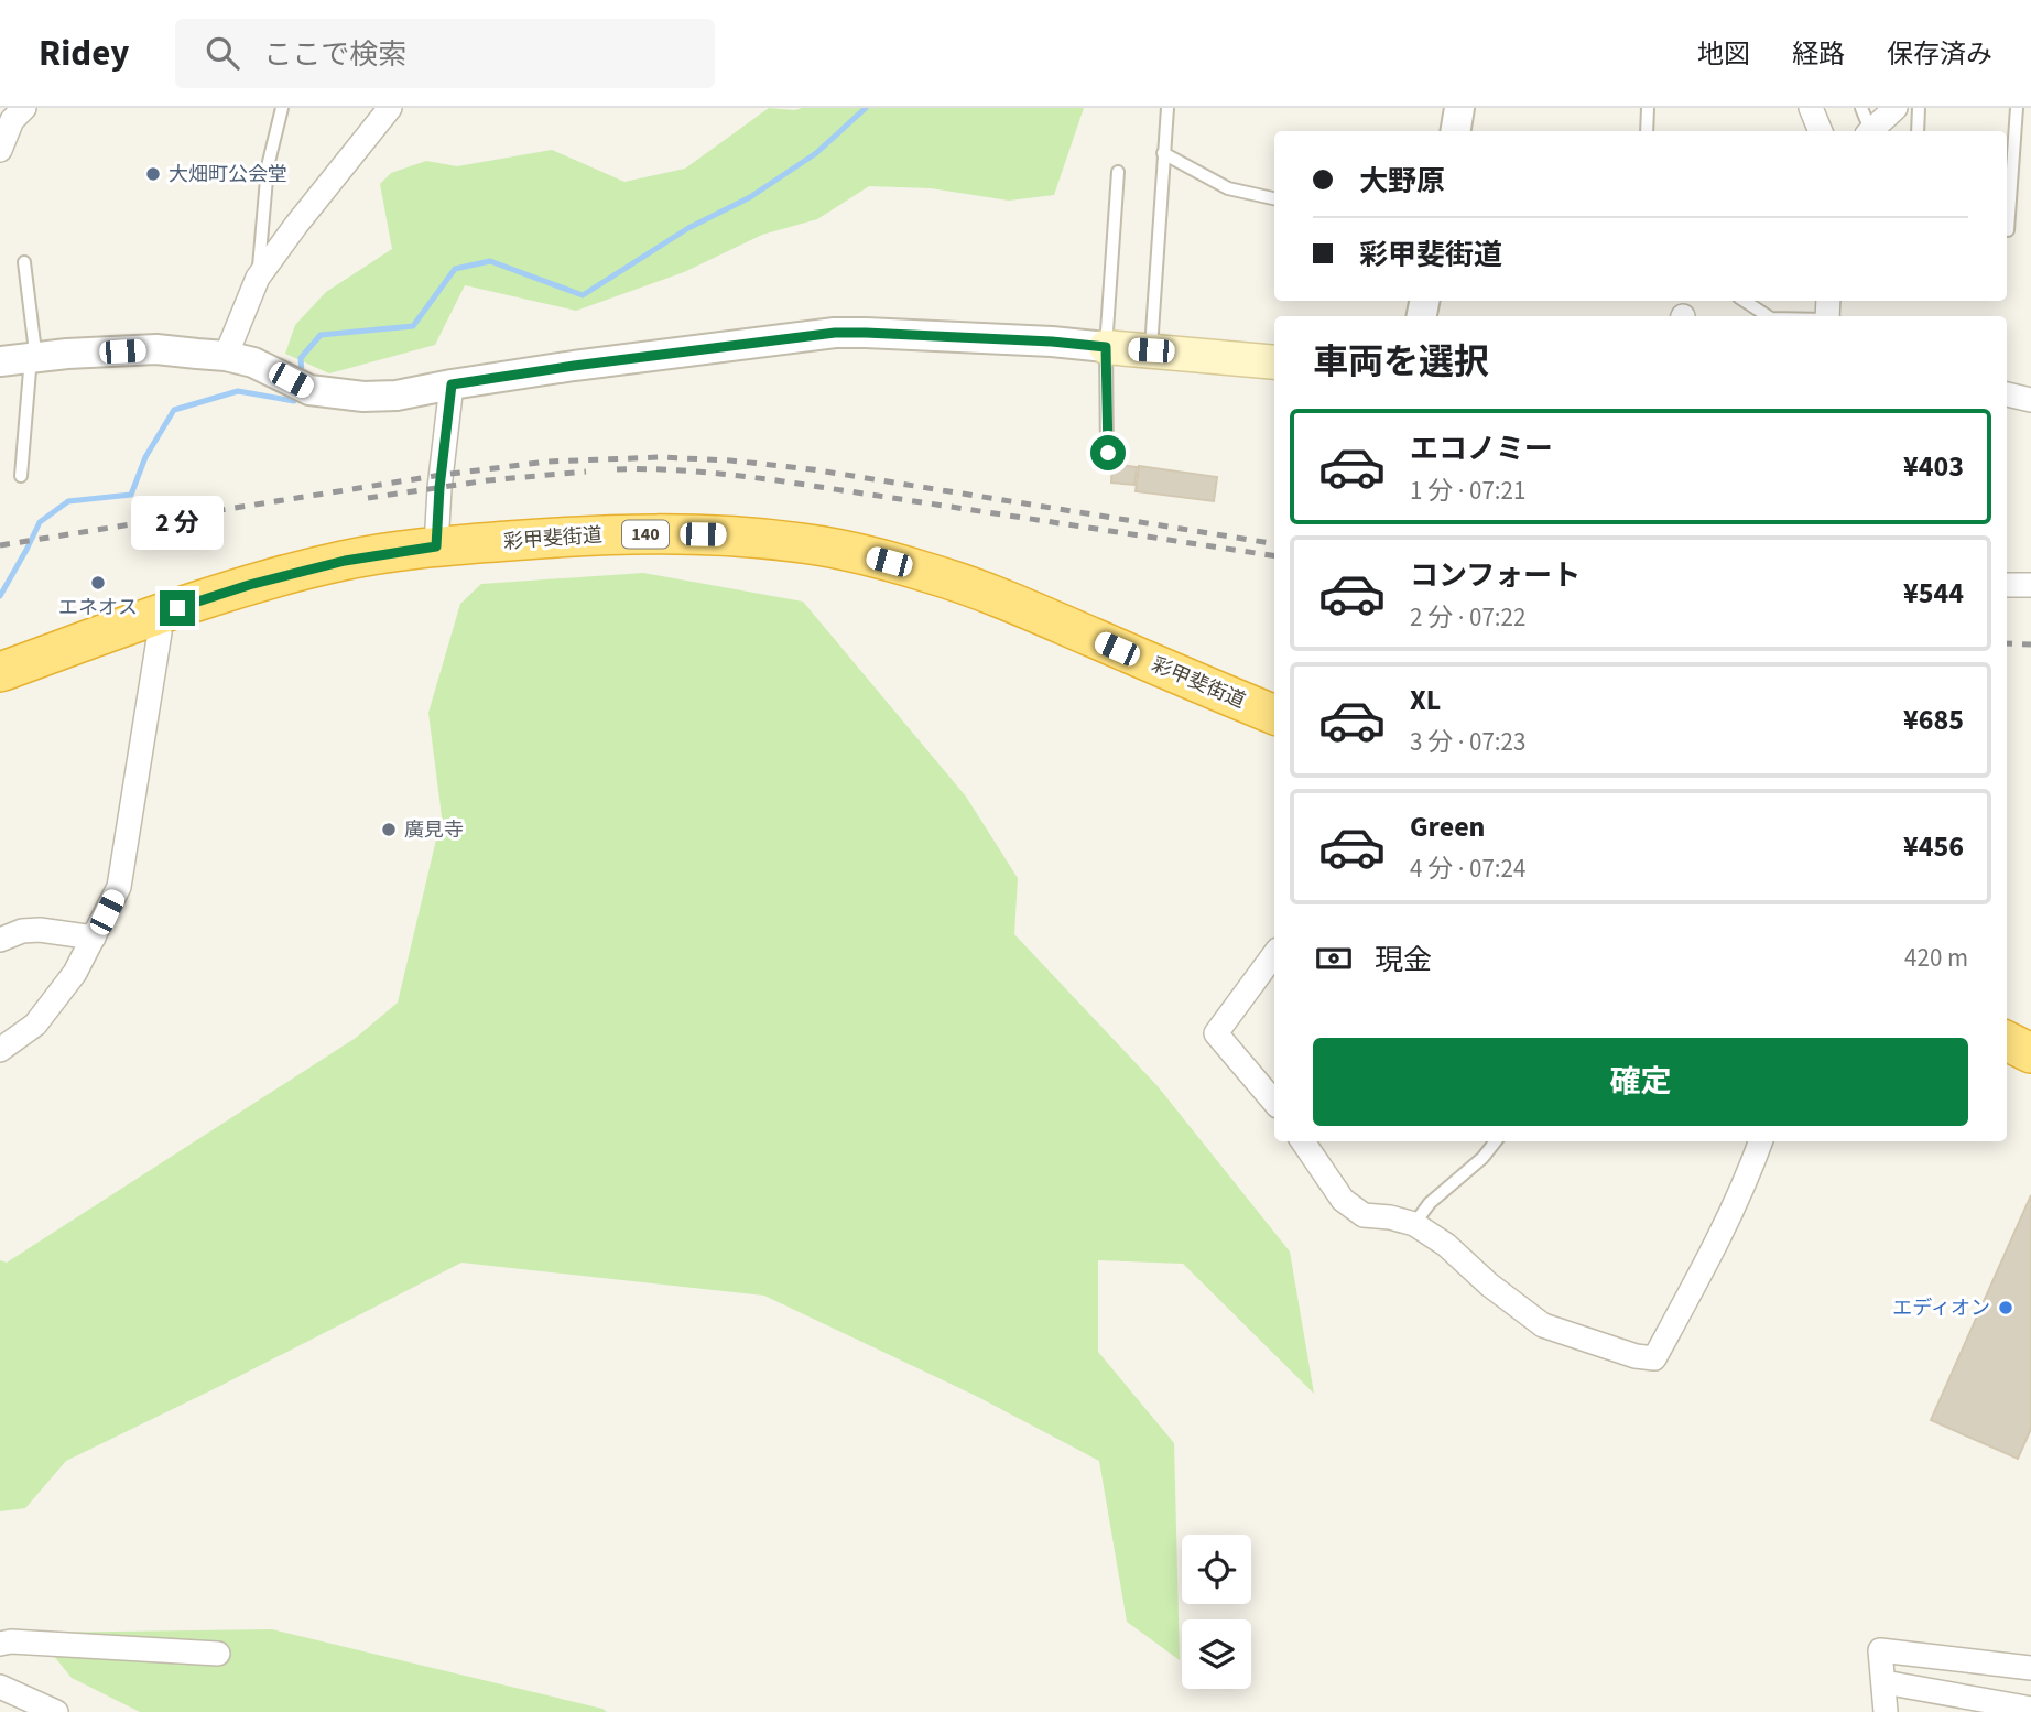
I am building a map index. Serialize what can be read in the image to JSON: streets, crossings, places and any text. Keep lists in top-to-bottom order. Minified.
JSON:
{"streets":{"highway":["140","彩甲斐街道"]},"places":["大畑町公会堂","エネオス","廣見寺","エディオン"],"page":{"header":"Ridey","search":"ここで検索","nav":["地図","経路","保存済み"],"banner":["大野原","彩甲斐街道"],"heading":"車両を選択","list":[{"name":"エコノミー","note":"1 分 · 07:21","value":"¥403"},{"name":"コンフォート","note":"2 分 · 07:22","value":"¥544"},{"name":"XL","note":"3 分 · 07:23","value":"¥685"},{"name":"Green","note":"4 分 · 07:24","value":"¥456"}],"bubble":"2 分","pay":["現金","420 m"],"buttons":"確定"}}
